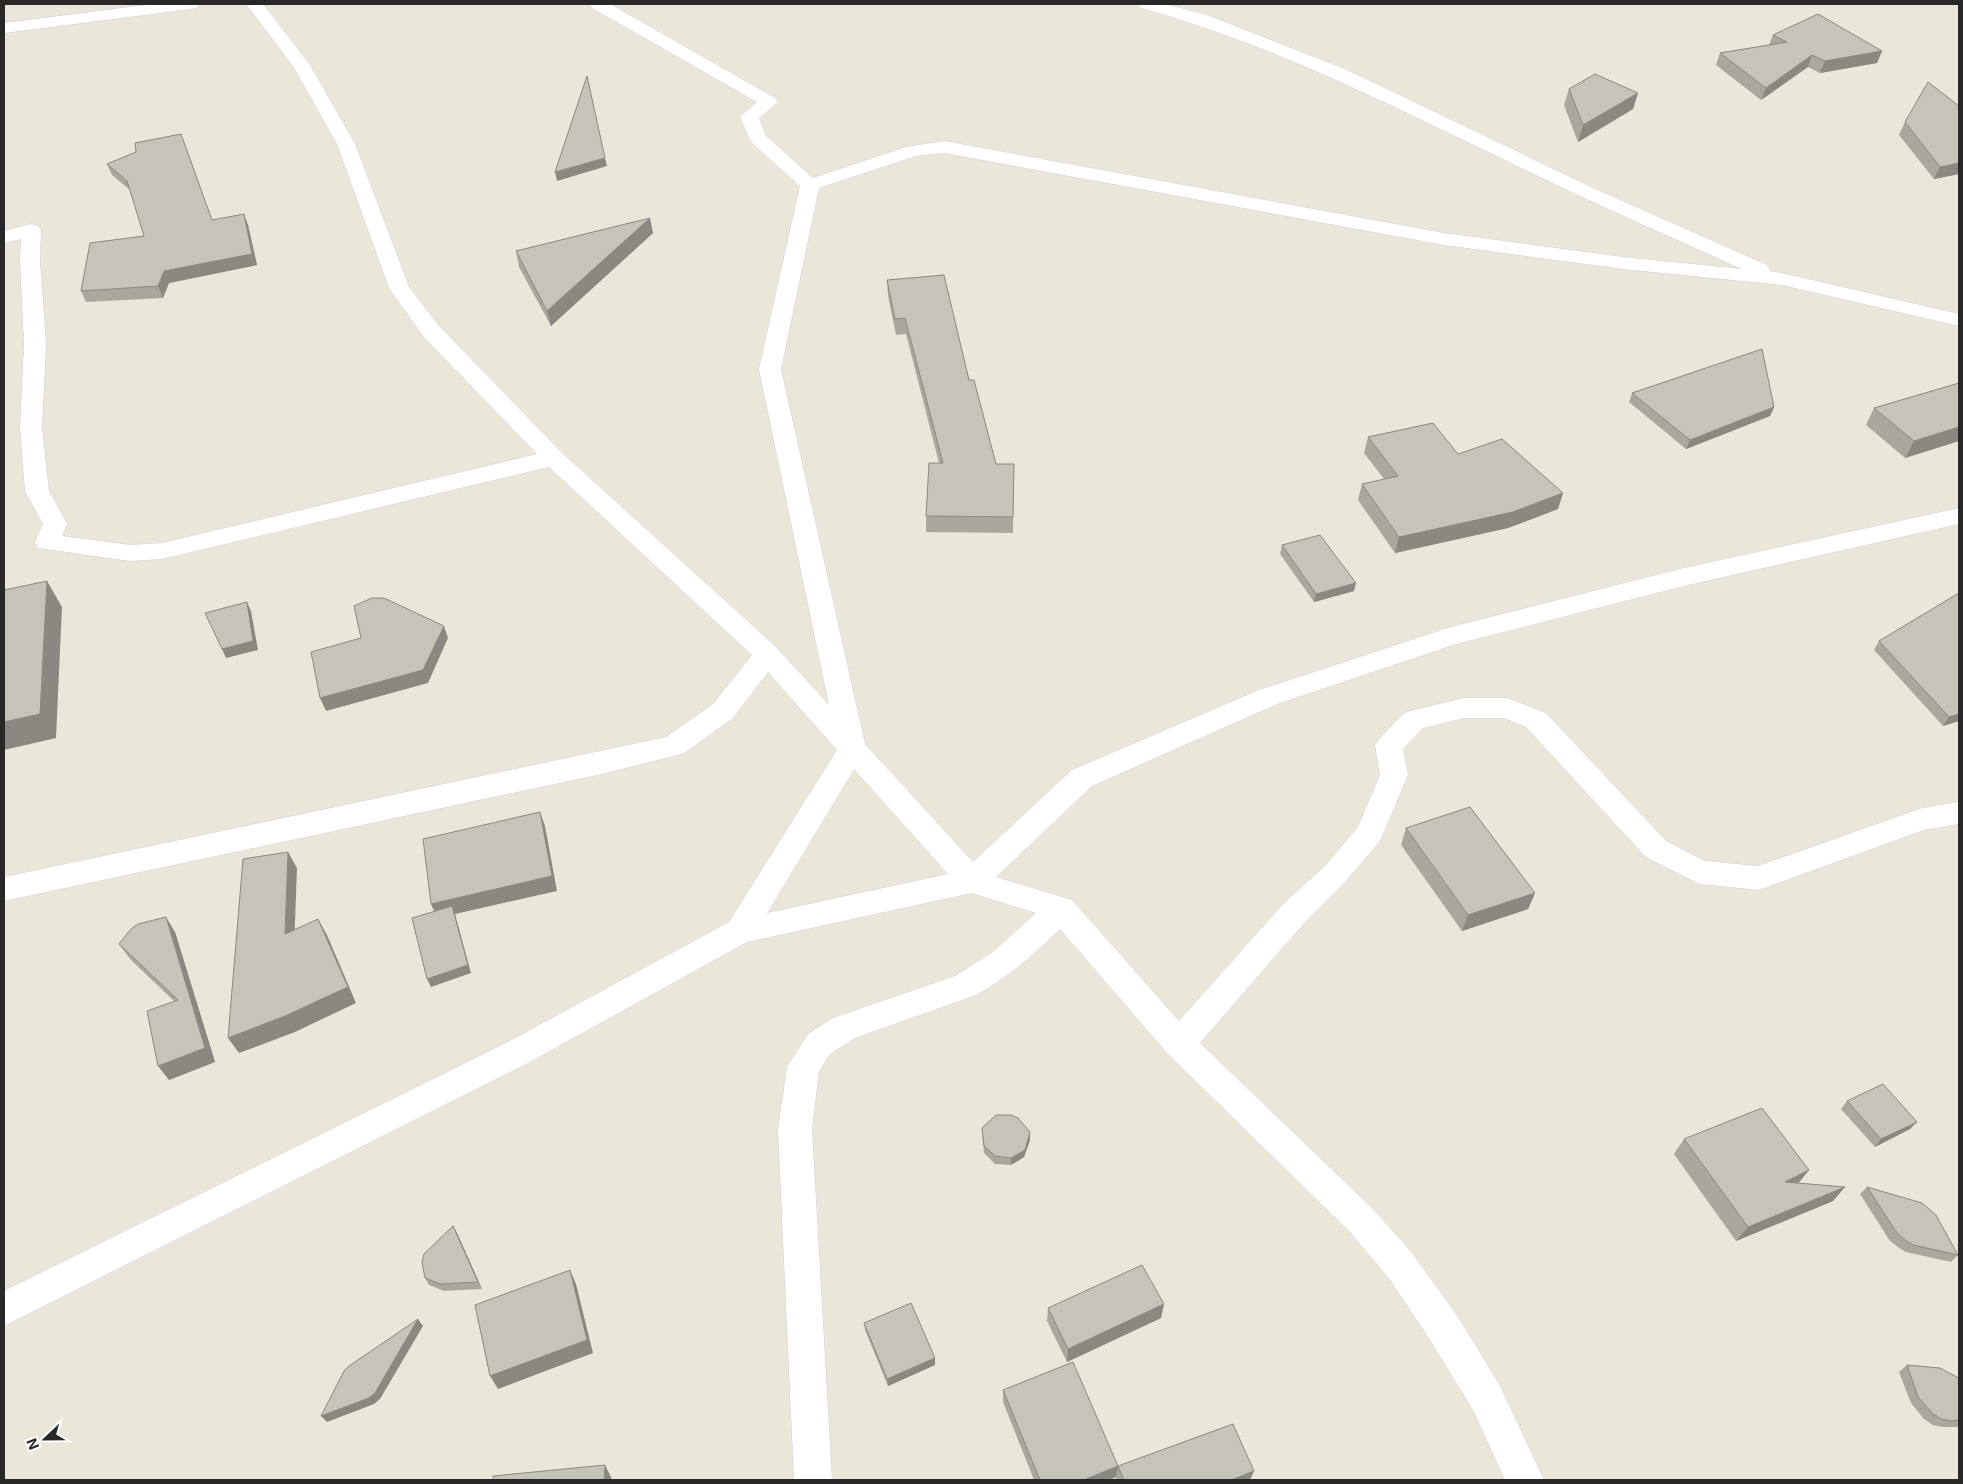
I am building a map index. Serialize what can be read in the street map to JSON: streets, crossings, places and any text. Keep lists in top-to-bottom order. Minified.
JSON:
{"north":"left"}
